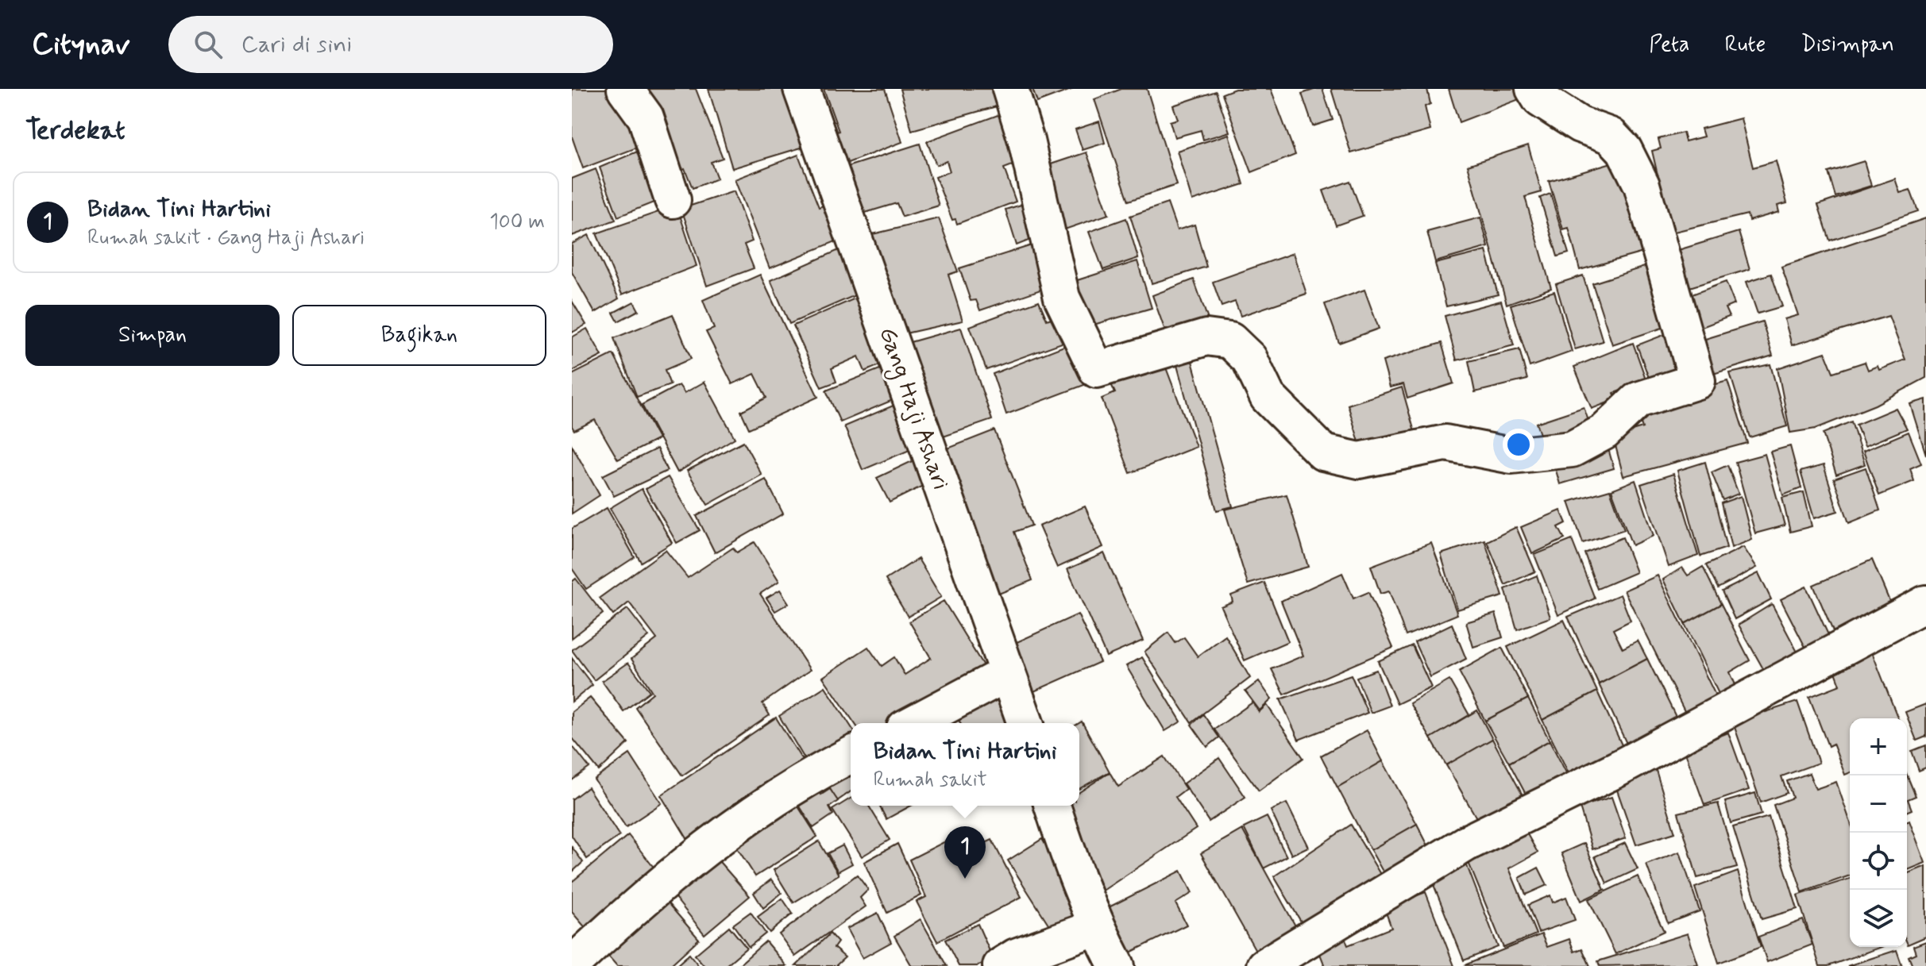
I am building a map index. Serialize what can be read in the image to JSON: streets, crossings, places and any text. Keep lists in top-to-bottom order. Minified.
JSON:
{"streets":{"street":["Gang Haji Ashari"]},"page":{"header":"Citynav","search":"Cari di sini","nav":["Peta","Rute","Disimpan"],"heading":"Terdekat","list":[{"mark":"1","name":"Bidan Tini Hartini","note":"Rumah sakit · Gang Haji Ashari","value":"100 m"}],"buttons":["Simpan","Bagikan"],"map_buttons":["+","−"],"popup":["Bidan Tini Hartini","Rumah sakit"],"pins":"1"}}
